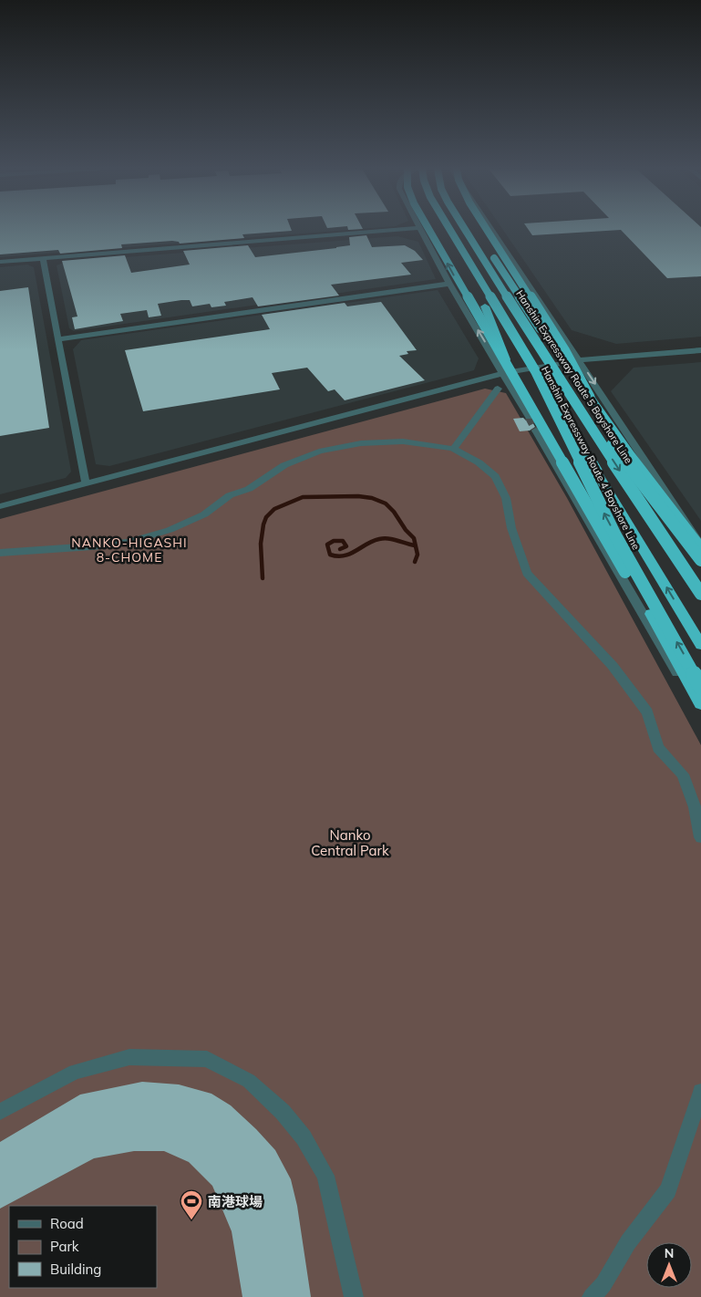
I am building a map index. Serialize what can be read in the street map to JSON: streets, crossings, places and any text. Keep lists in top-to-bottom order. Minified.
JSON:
{"streets":{"highway":["Hanshin Expressway Route 5 Bayshore Line","Hanshin Expressway Route 4 Bayshore Line"]},"districts":["NANKO-HIGASHI 8-CHOME"],"parks":["Nanko Central Park"],"places":{"sports":["南港球場"]},"legend":["Road","Park","Building"],"north":"top"}
